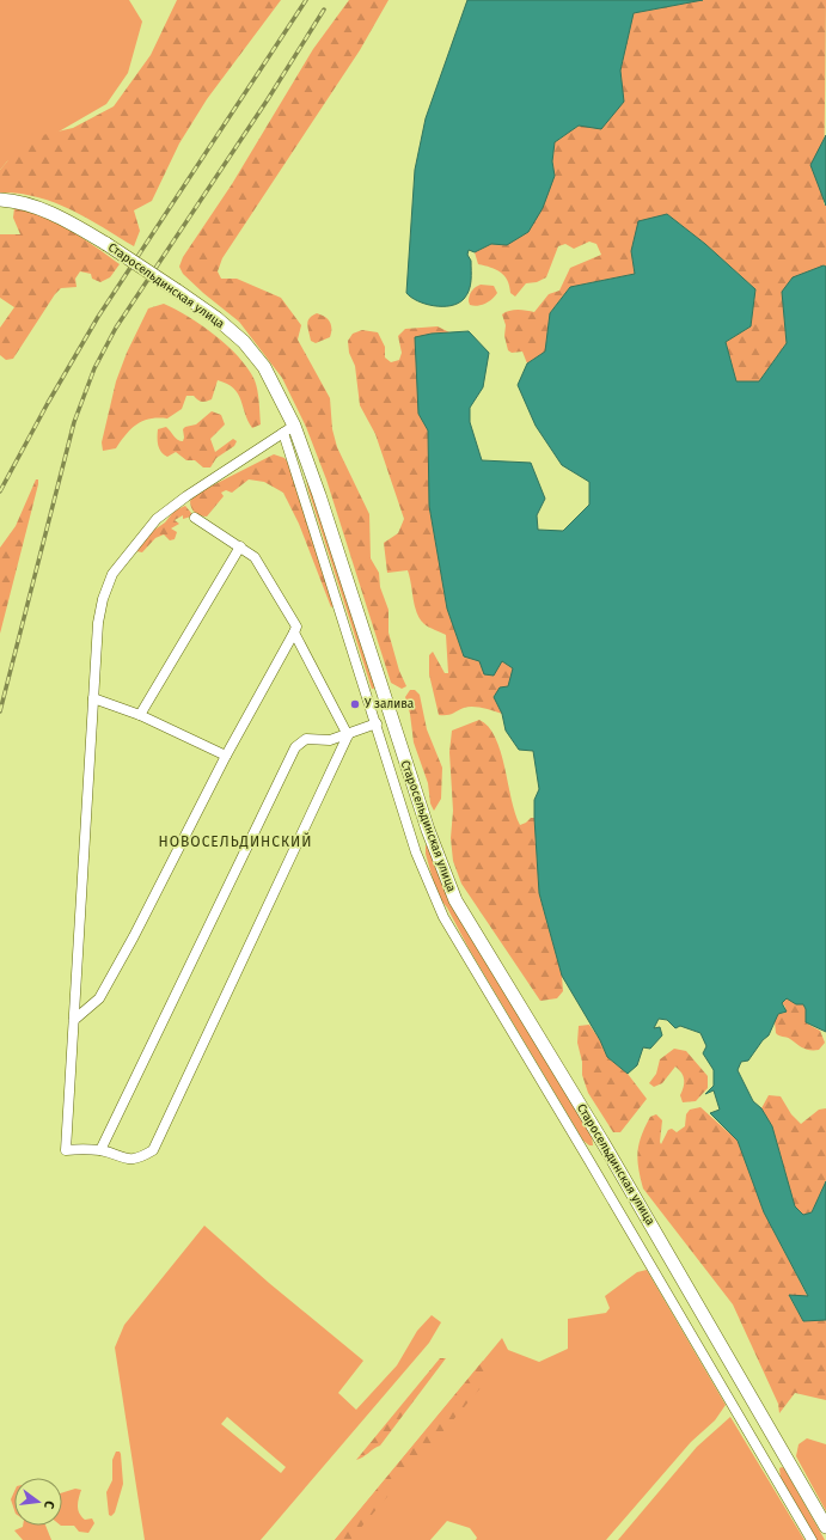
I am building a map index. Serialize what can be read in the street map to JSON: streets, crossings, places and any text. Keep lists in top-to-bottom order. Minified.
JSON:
{"streets":{"main road":["Старосельдинская улица"]},"districts":["НОВОСЕЛЬДИНСКИЙ"],"places":["У залива"],"north":"right"}
